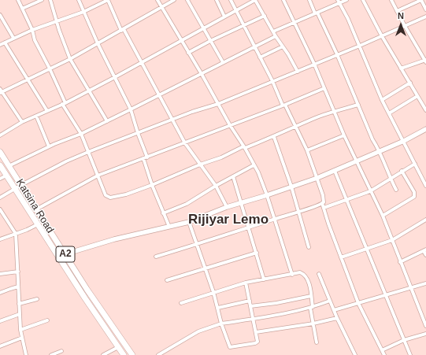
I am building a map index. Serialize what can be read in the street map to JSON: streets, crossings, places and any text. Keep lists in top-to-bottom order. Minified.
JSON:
{"streets":{"highway":["Katsina Road","A2"]},"districts":["Rijiyar Lemo"],"north":"top"}
